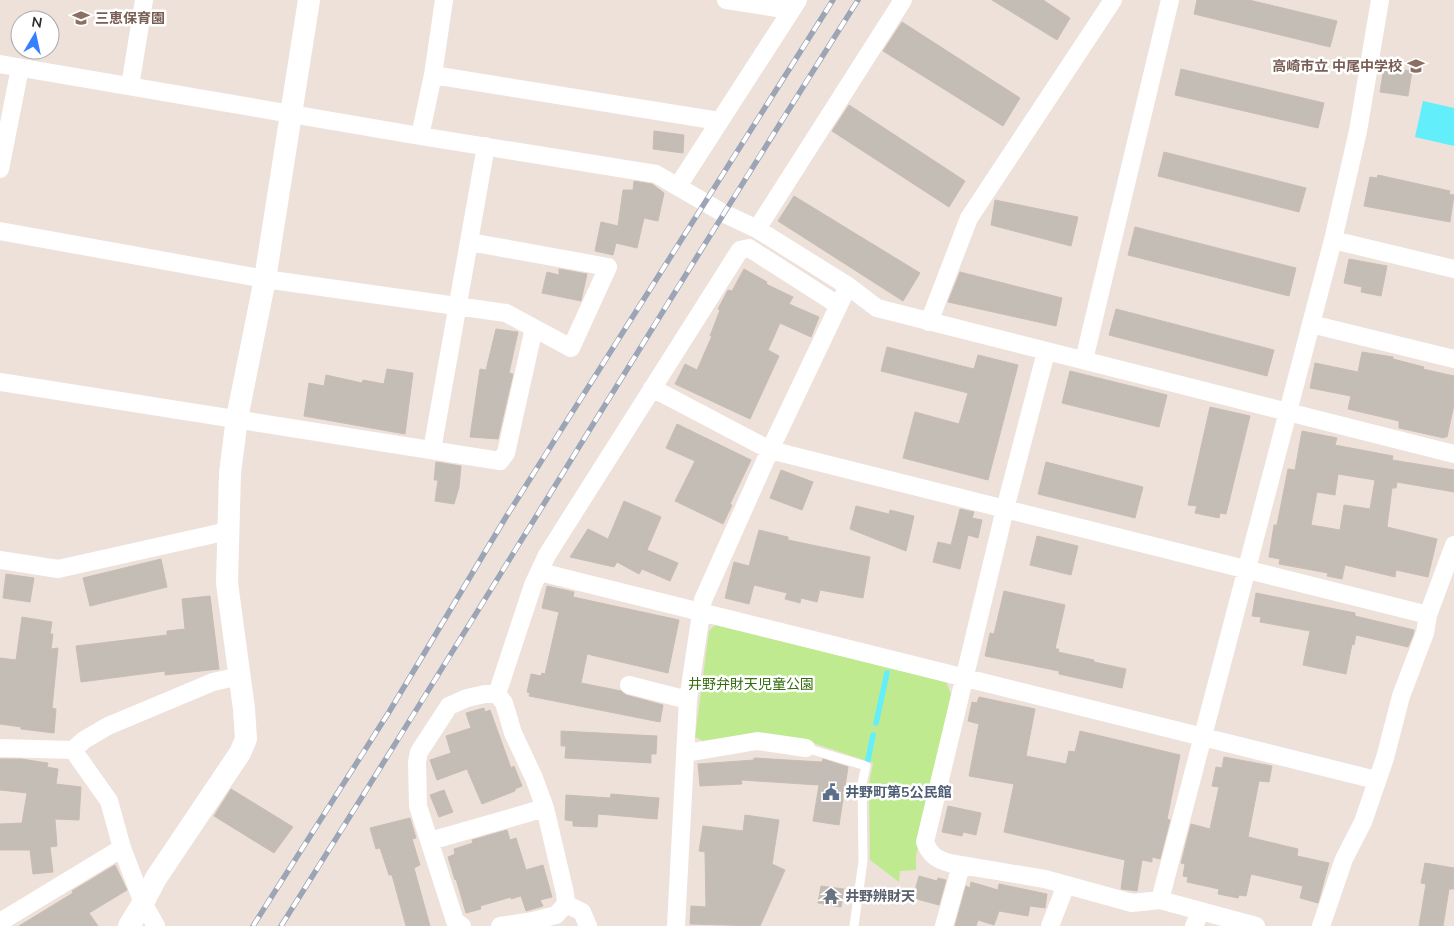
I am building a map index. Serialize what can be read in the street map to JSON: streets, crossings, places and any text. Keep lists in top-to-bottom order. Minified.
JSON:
{"parks":["井野弁財天児童公園"],"places":{"school or university":["三恵保育園","高崎市立 中尾中学校"],"public building":["井野町第5公民館"],"temple":["井野辨財天"]},"north":"top"}
